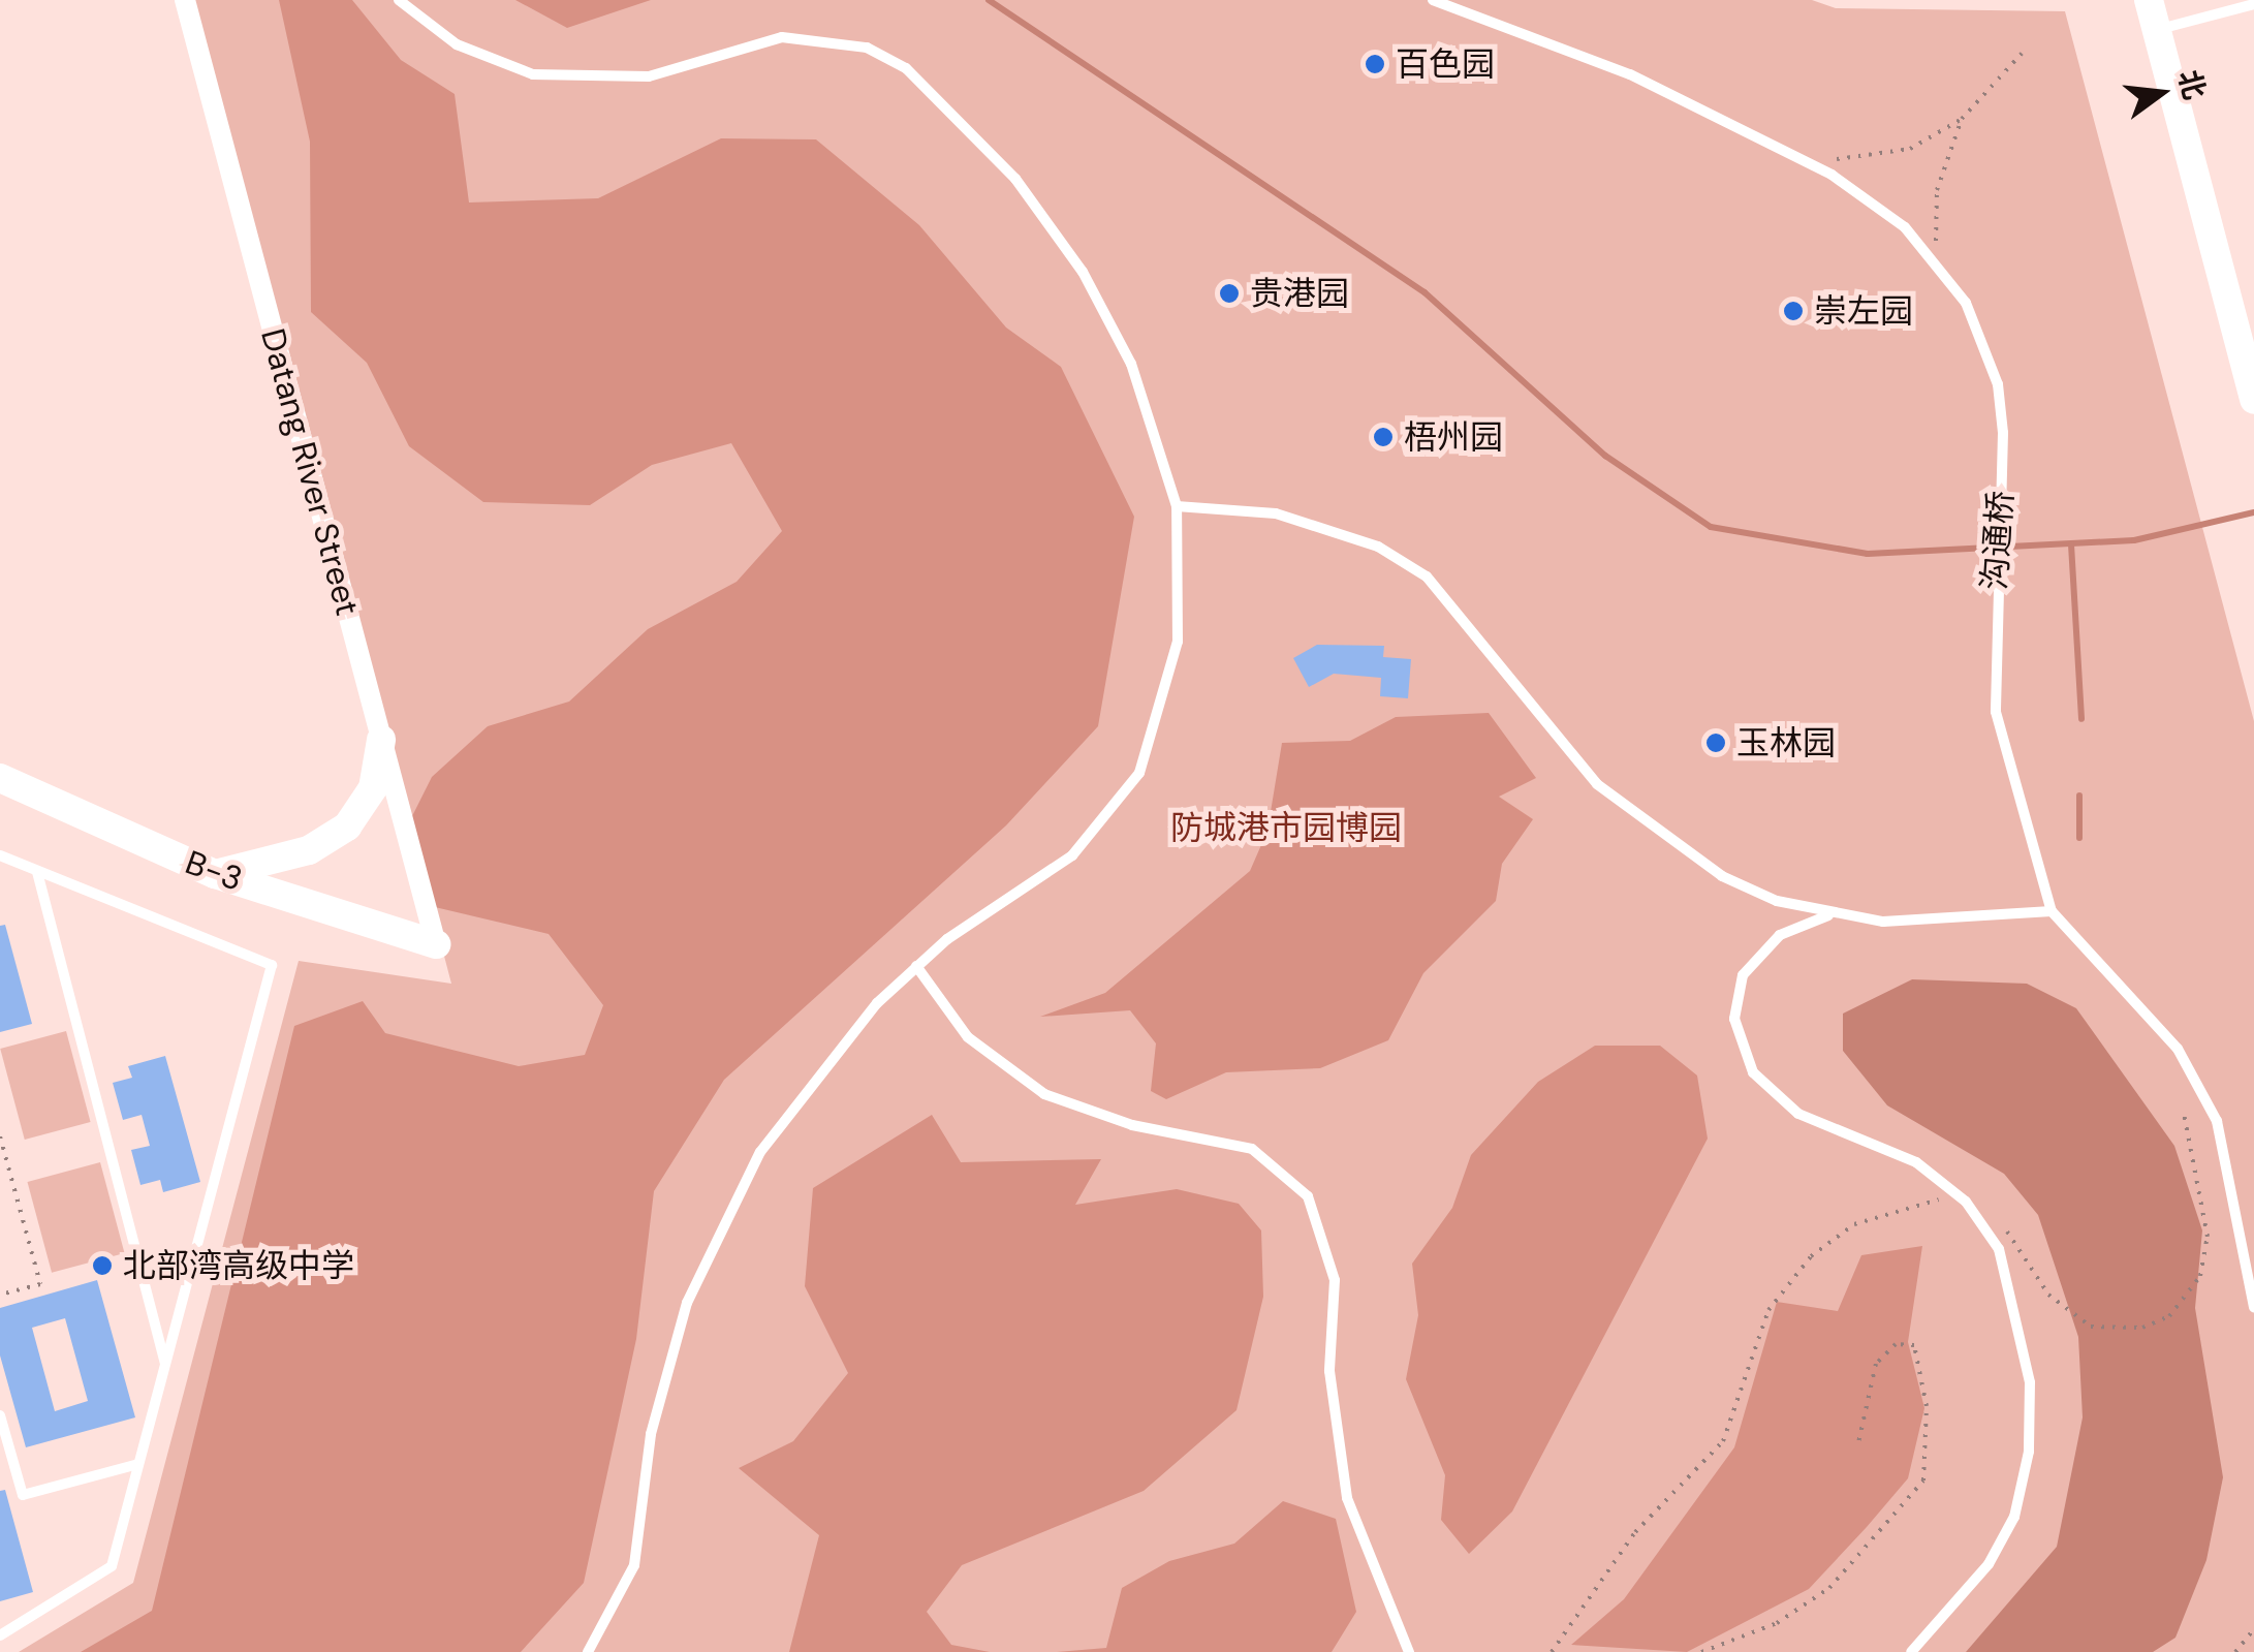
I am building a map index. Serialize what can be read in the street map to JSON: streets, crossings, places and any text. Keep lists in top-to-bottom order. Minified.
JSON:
{"streets":{"street":["Datang River Street","B-3"],"lane":["沟通桥"]},"crossings":[["Datang River Street","B-3"]],"parks":["防城港市园博园"],"places":["百色园","贵港园","崇左园","梧州园","玉林园","北部湾高级中学"],"north":"right"}
